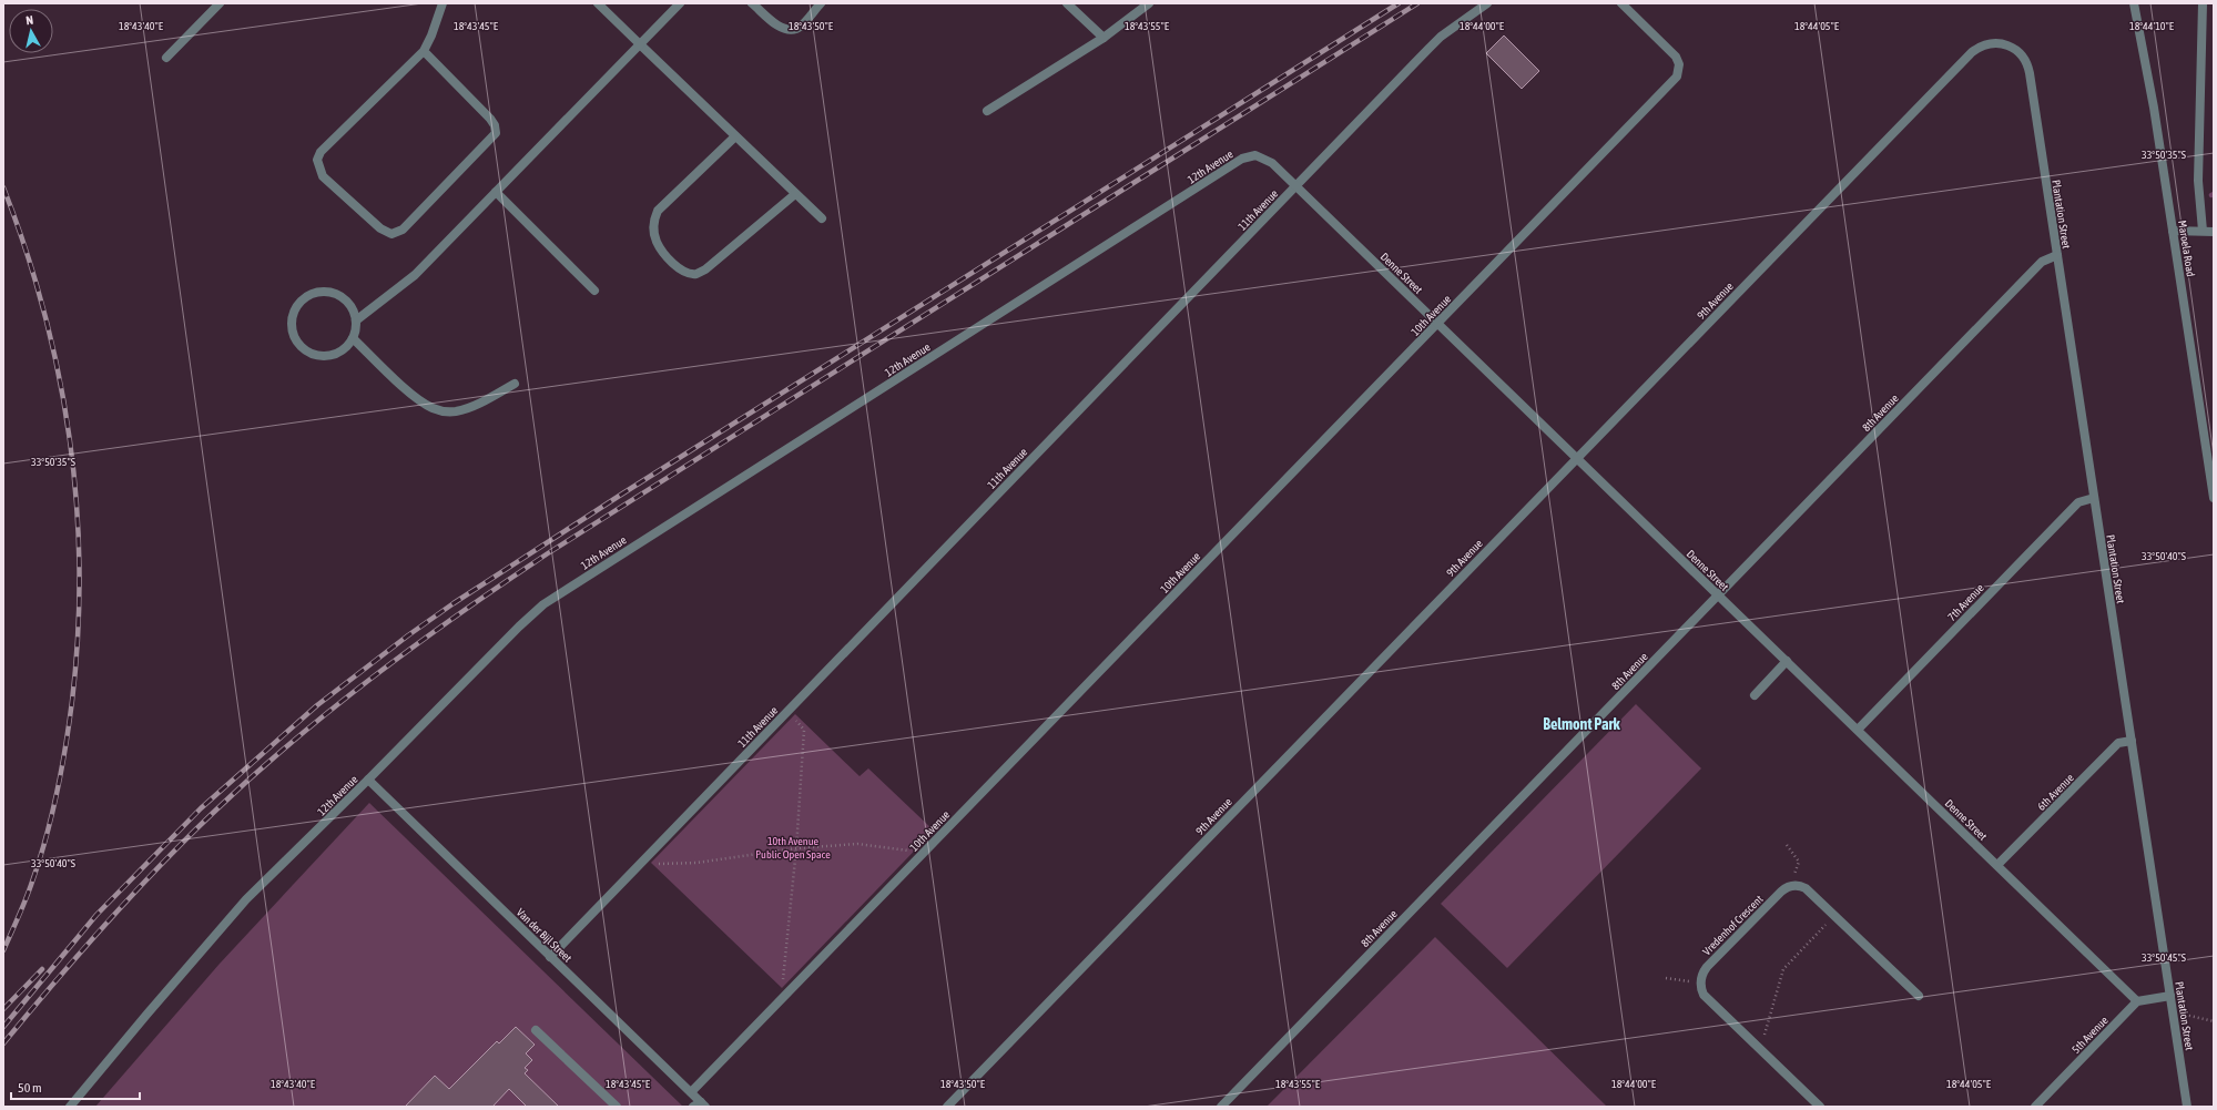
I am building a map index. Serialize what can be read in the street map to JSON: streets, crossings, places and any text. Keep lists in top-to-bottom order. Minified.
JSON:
{"streets":{"street":["12th Avenue","11th Avenue","Plantation Street","Maroela Road","Denne Street","9th Avenue","10th Avenue","8th Avenue","7th Avenue","6th Avenue","Vredenhof Crescent","Van der Bijl Street","5th Avenue"]},"crossings":[["12th Avenue","Denne Street"],["12th Avenue","Van der Bijl Street"],["11th Avenue","Denne Street"],["11th Avenue","Van der Bijl Street"],["Plantation Street","9th Avenue"],["Plantation Street","8th Avenue"],["Plantation Street","7th Avenue"],["Plantation Street","6th Avenue"],["Denne Street","9th Avenue"],["Denne Street","10th Avenue"],["Denne Street","8th Avenue"],["Denne Street","7th Avenue"],["Denne Street","6th Avenue"],["Denne Street","5th Avenue"],["10th Avenue","Van der Bijl Street"]],"districts":["Belmont Park"],"parks":["10th Avenue Public Open Space"],"scale_bar":"50 m","north":"top","coordinates":["18°43'40\"E","18°43'45\"E","18°43'50\"E","18°43'55\"E","18°44'00\"E","18°44'05\"E","18°44'10\"E","33°50'35\"S","33°50'40\"S","33°50'45\"S"]}
